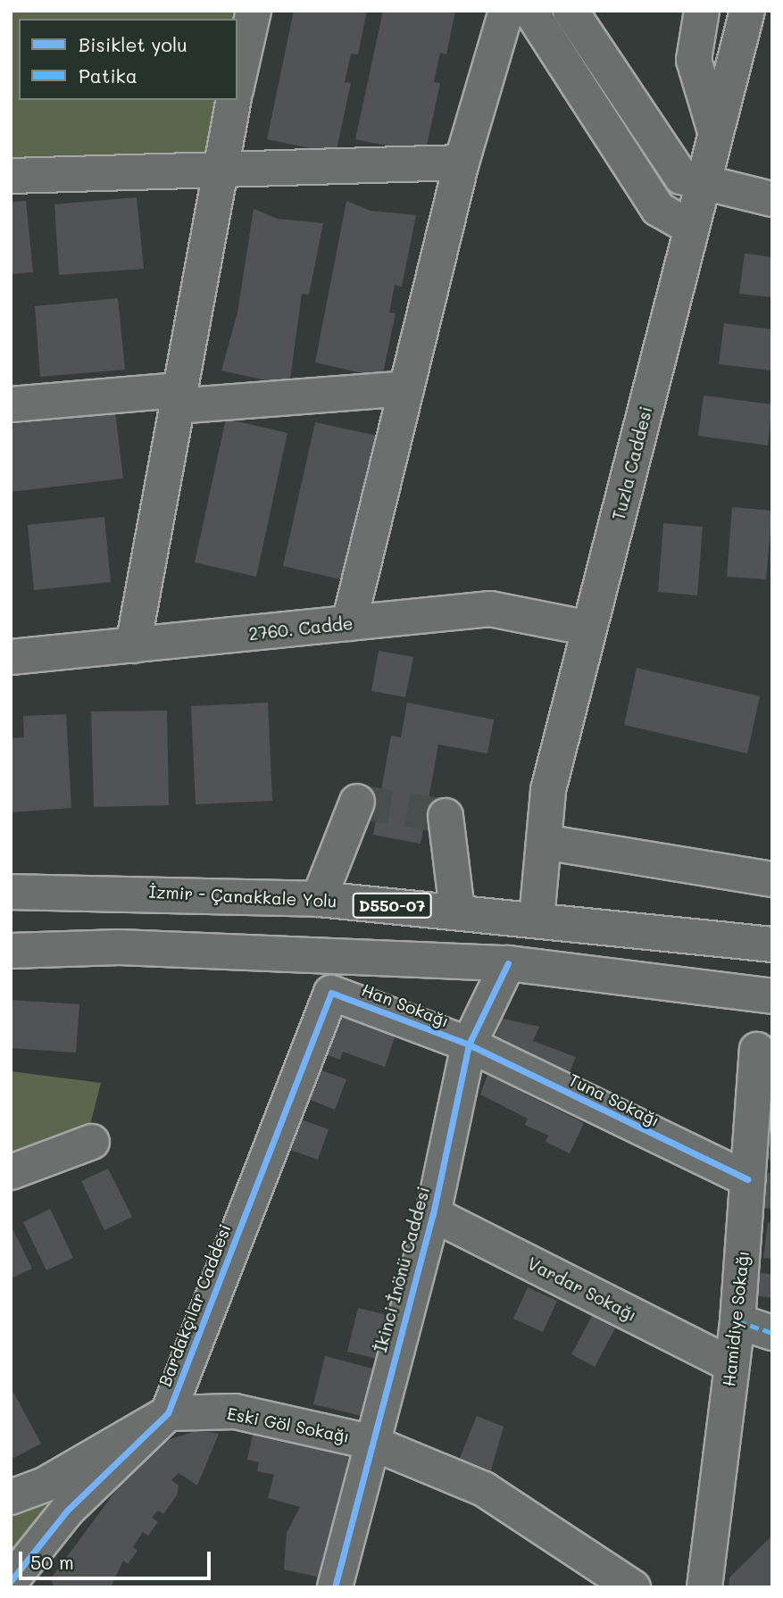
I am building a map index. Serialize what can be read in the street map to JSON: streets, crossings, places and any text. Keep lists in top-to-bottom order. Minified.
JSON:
{"streets":{"main road":["Tuzla Caddesi","2760. Cadde","İzmir - Çanakkale Yolu","D550-07","Han Sokağı","Tuna Sokağı","İkinci İnönü Caddesi","Vardar Sokağı","Bardakçılar Caddesi","Hamidiye Sokağı","Eski Göl Sokağı"]},"crossings":[["Tuzla Caddesi","2760. Cadde"],["Tuzla Caddesi","İzmir - Çanakkale Yolu"],["Han Sokağı","Tuna Sokağı"],["Han Sokağı","İkinci İnönü Caddesi"],["Han Sokağı","Bardakçılar Caddesi"],["Tuna Sokağı","İkinci İnönü Caddesi"],["Tuna Sokağı","Hamidiye Sokağı"],["İkinci İnönü Caddesi","Vardar Sokağı"],["İkinci İnönü Caddesi","Eski Göl Sokağı"],["Vardar Sokağı","Hamidiye Sokağı"],["Bardakçılar Caddesi","Eski Göl Sokağı"]],"legend":["Bisiklet yolu","Patika"],"scale_bar":"50 m"}
